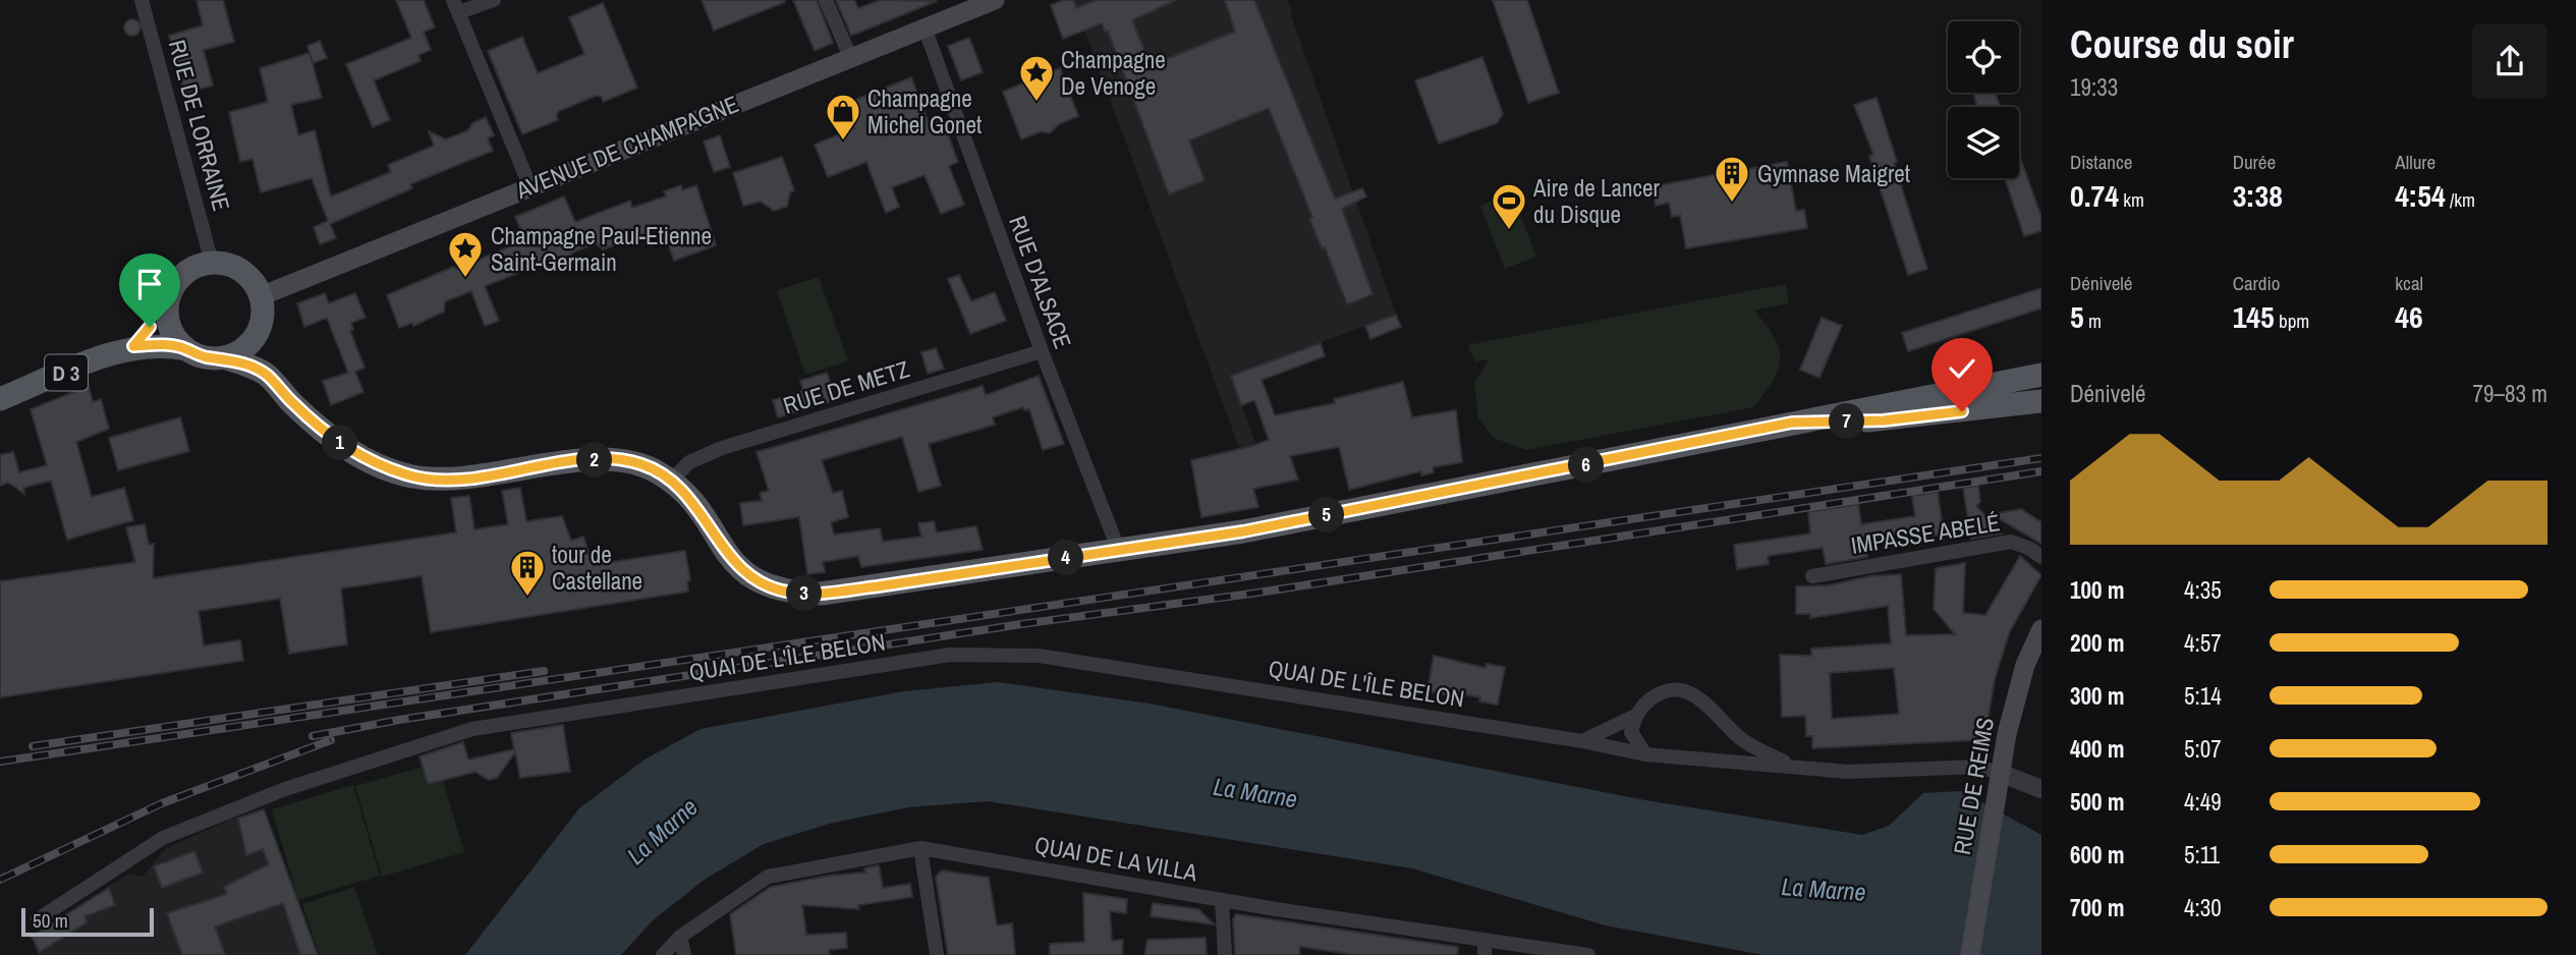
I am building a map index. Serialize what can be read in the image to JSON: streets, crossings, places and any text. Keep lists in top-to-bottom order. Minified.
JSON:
{"streets":{"main road":["AVENUE DE CHAMPAGNE","D 3","RUE DE REIMS"],"street":["RUE DE LORRAINE","RUE D'ALSACE","RUE DE METZ","IMPASSE ABELÉ","QUAI DE L'ÎLE BELON","QUAI DE LA VILLA"]},"crossings":[["RUE DE LORRAINE","AVENUE DE CHAMPAGNE"],["RUE DE LORRAINE","D 3"],["AVENUE DE CHAMPAGNE","RUE D'ALSACE"],["AVENUE DE CHAMPAGNE","D 3"],["RUE D'ALSACE","RUE DE METZ"],["QUAI DE L'ÎLE BELON","RUE DE REIMS"]],"water":["La Marne"],"places":{"place":["Champagne De Venoge","Champagne Paul-Etienne Saint-Germain"],"shop":["Champagne Michel Gonet"],"building":["Gymnase Maigret","tour de Castellane"],"sports":["Aire de Lancer du Disque"]},"scale_bar":"50 m","page":{"heading":["Course du soir","19:33"],"stats":[["Distance","0.74 km"],["Durée","3:38"],["Allure","4:54 /km"],["Dénivelé","5 m"],["Cardio","145 bpm"],["kcal","46"]],"chart":["Dénivelé","79–83 m"],"pins":["7","1","2","6","5","4","3"],"list":[{"name":"100 m","note":"4:35"},{"name":"200 m","note":"4:57"},{"name":"300 m","note":"5:14"},{"name":"400 m","note":"5:07"},{"name":"500 m","note":"4:49"},{"name":"600 m","note":"5:11"},{"name":"700 m","note":"4:30"}],"scale":"50 m"}}
